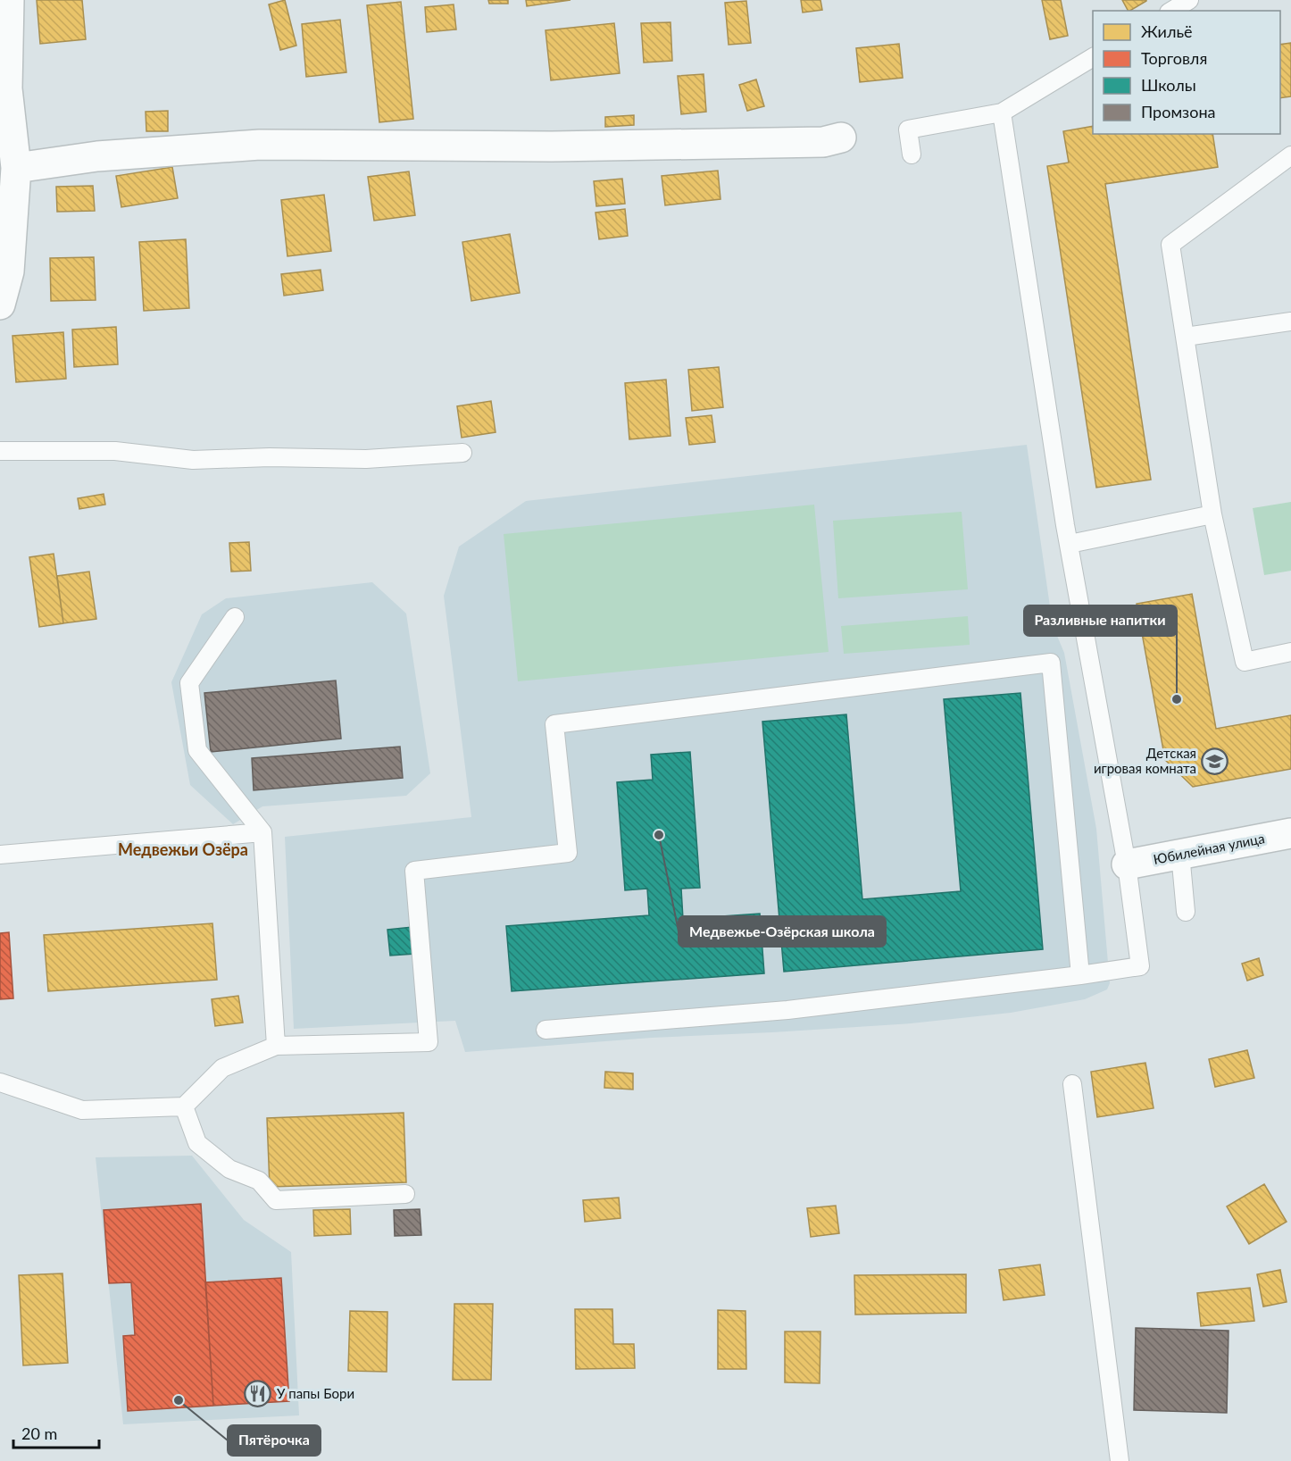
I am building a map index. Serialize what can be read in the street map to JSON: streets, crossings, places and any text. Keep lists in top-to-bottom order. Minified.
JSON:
{"streets":{"street":["Юбилейная улица"]},"districts":["Медвежьи Озёра"],"places":{"other":["Разливные напитки","Медвежье-Озёрская школа","Пятёрочка"],"school or university":["Детская игровая комната"],"restaurant":["У папы Бори"]},"legend":["Жильё","Торговля","Школы","Промзона"],"scale_bar":"20 m"}
